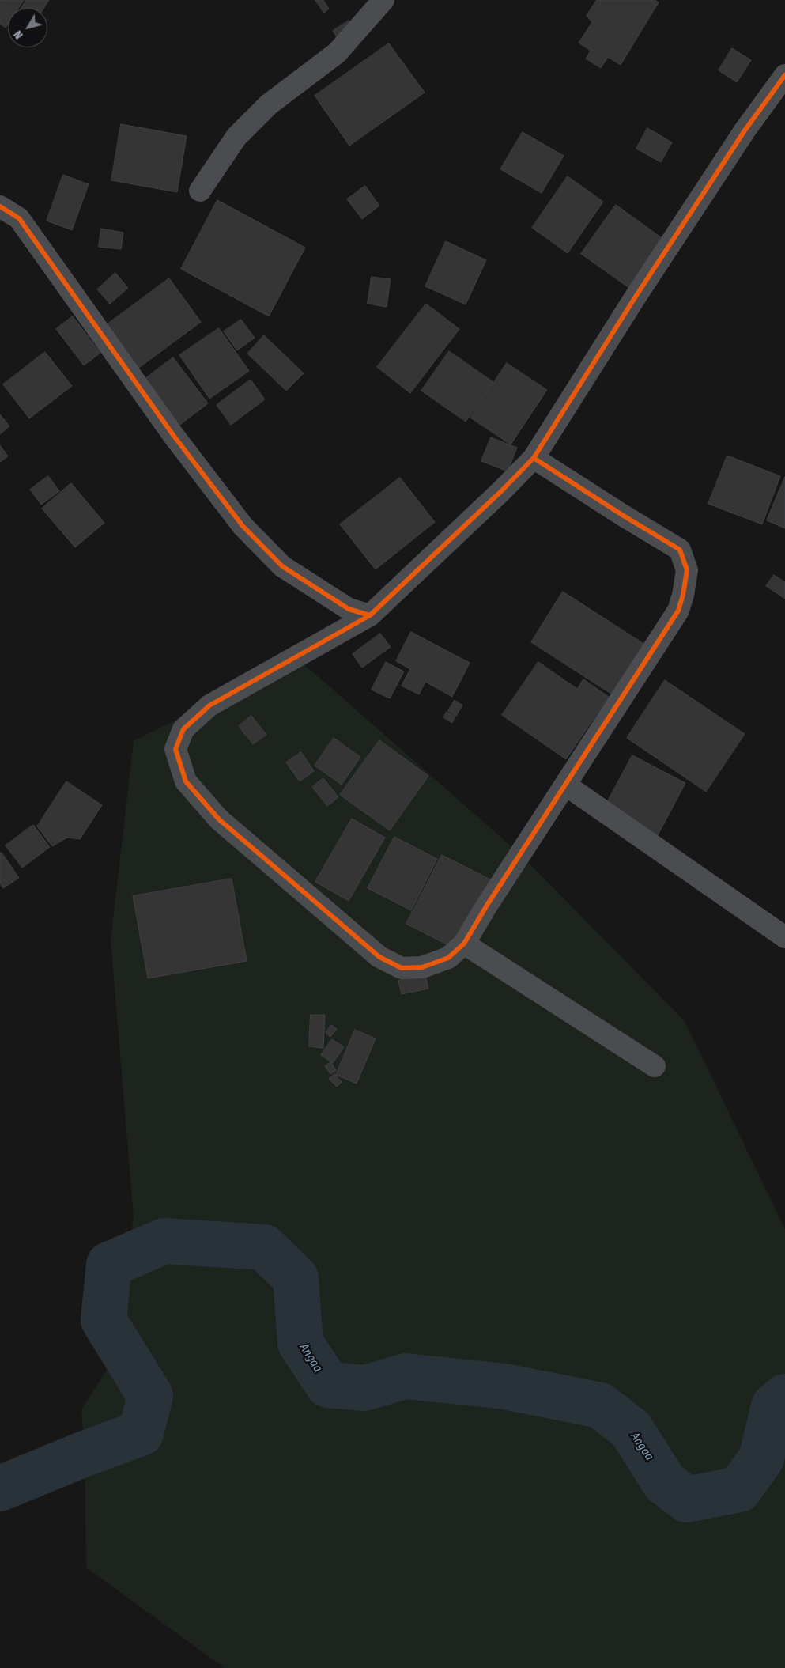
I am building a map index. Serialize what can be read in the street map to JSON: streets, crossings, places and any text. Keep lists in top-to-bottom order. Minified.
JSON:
{"water":["Angaa"],"north":"bottom left"}
